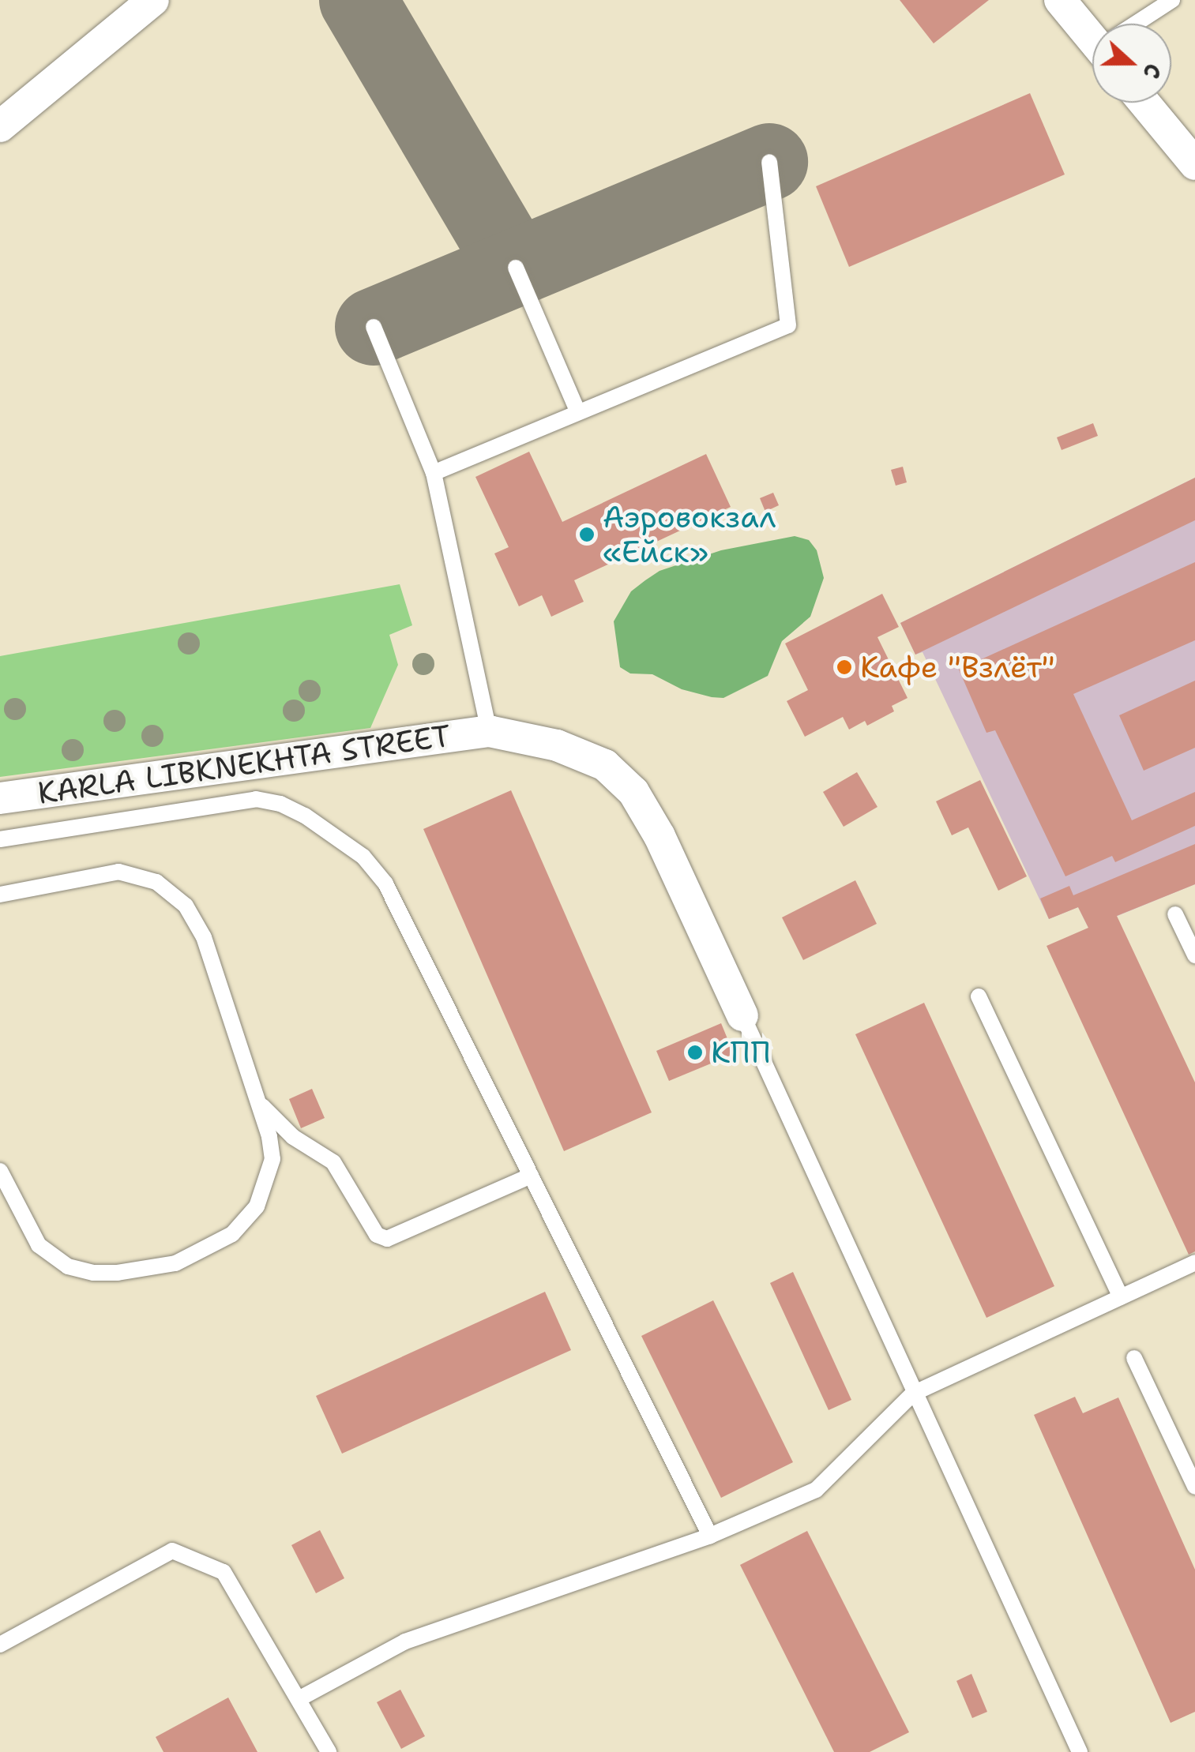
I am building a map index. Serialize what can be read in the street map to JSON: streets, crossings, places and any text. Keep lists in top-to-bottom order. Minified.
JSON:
{"streets":{"street":["KARLA LIBKNEKHTA STREET"]},"places":["Аэровокзал «Ейск»","Кафе \"Взлёт\"","КПП"],"north":"right"}
